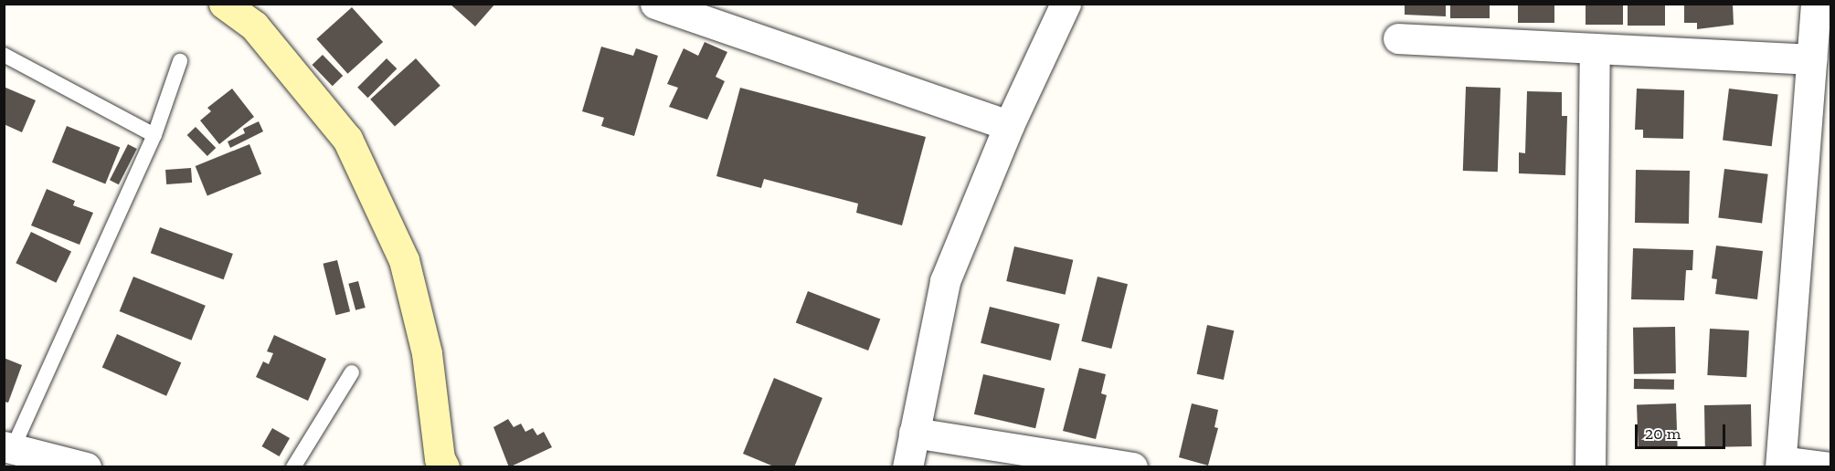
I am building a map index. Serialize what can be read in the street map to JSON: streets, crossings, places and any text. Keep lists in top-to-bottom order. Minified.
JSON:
{"scale_bar":"20 m"}
